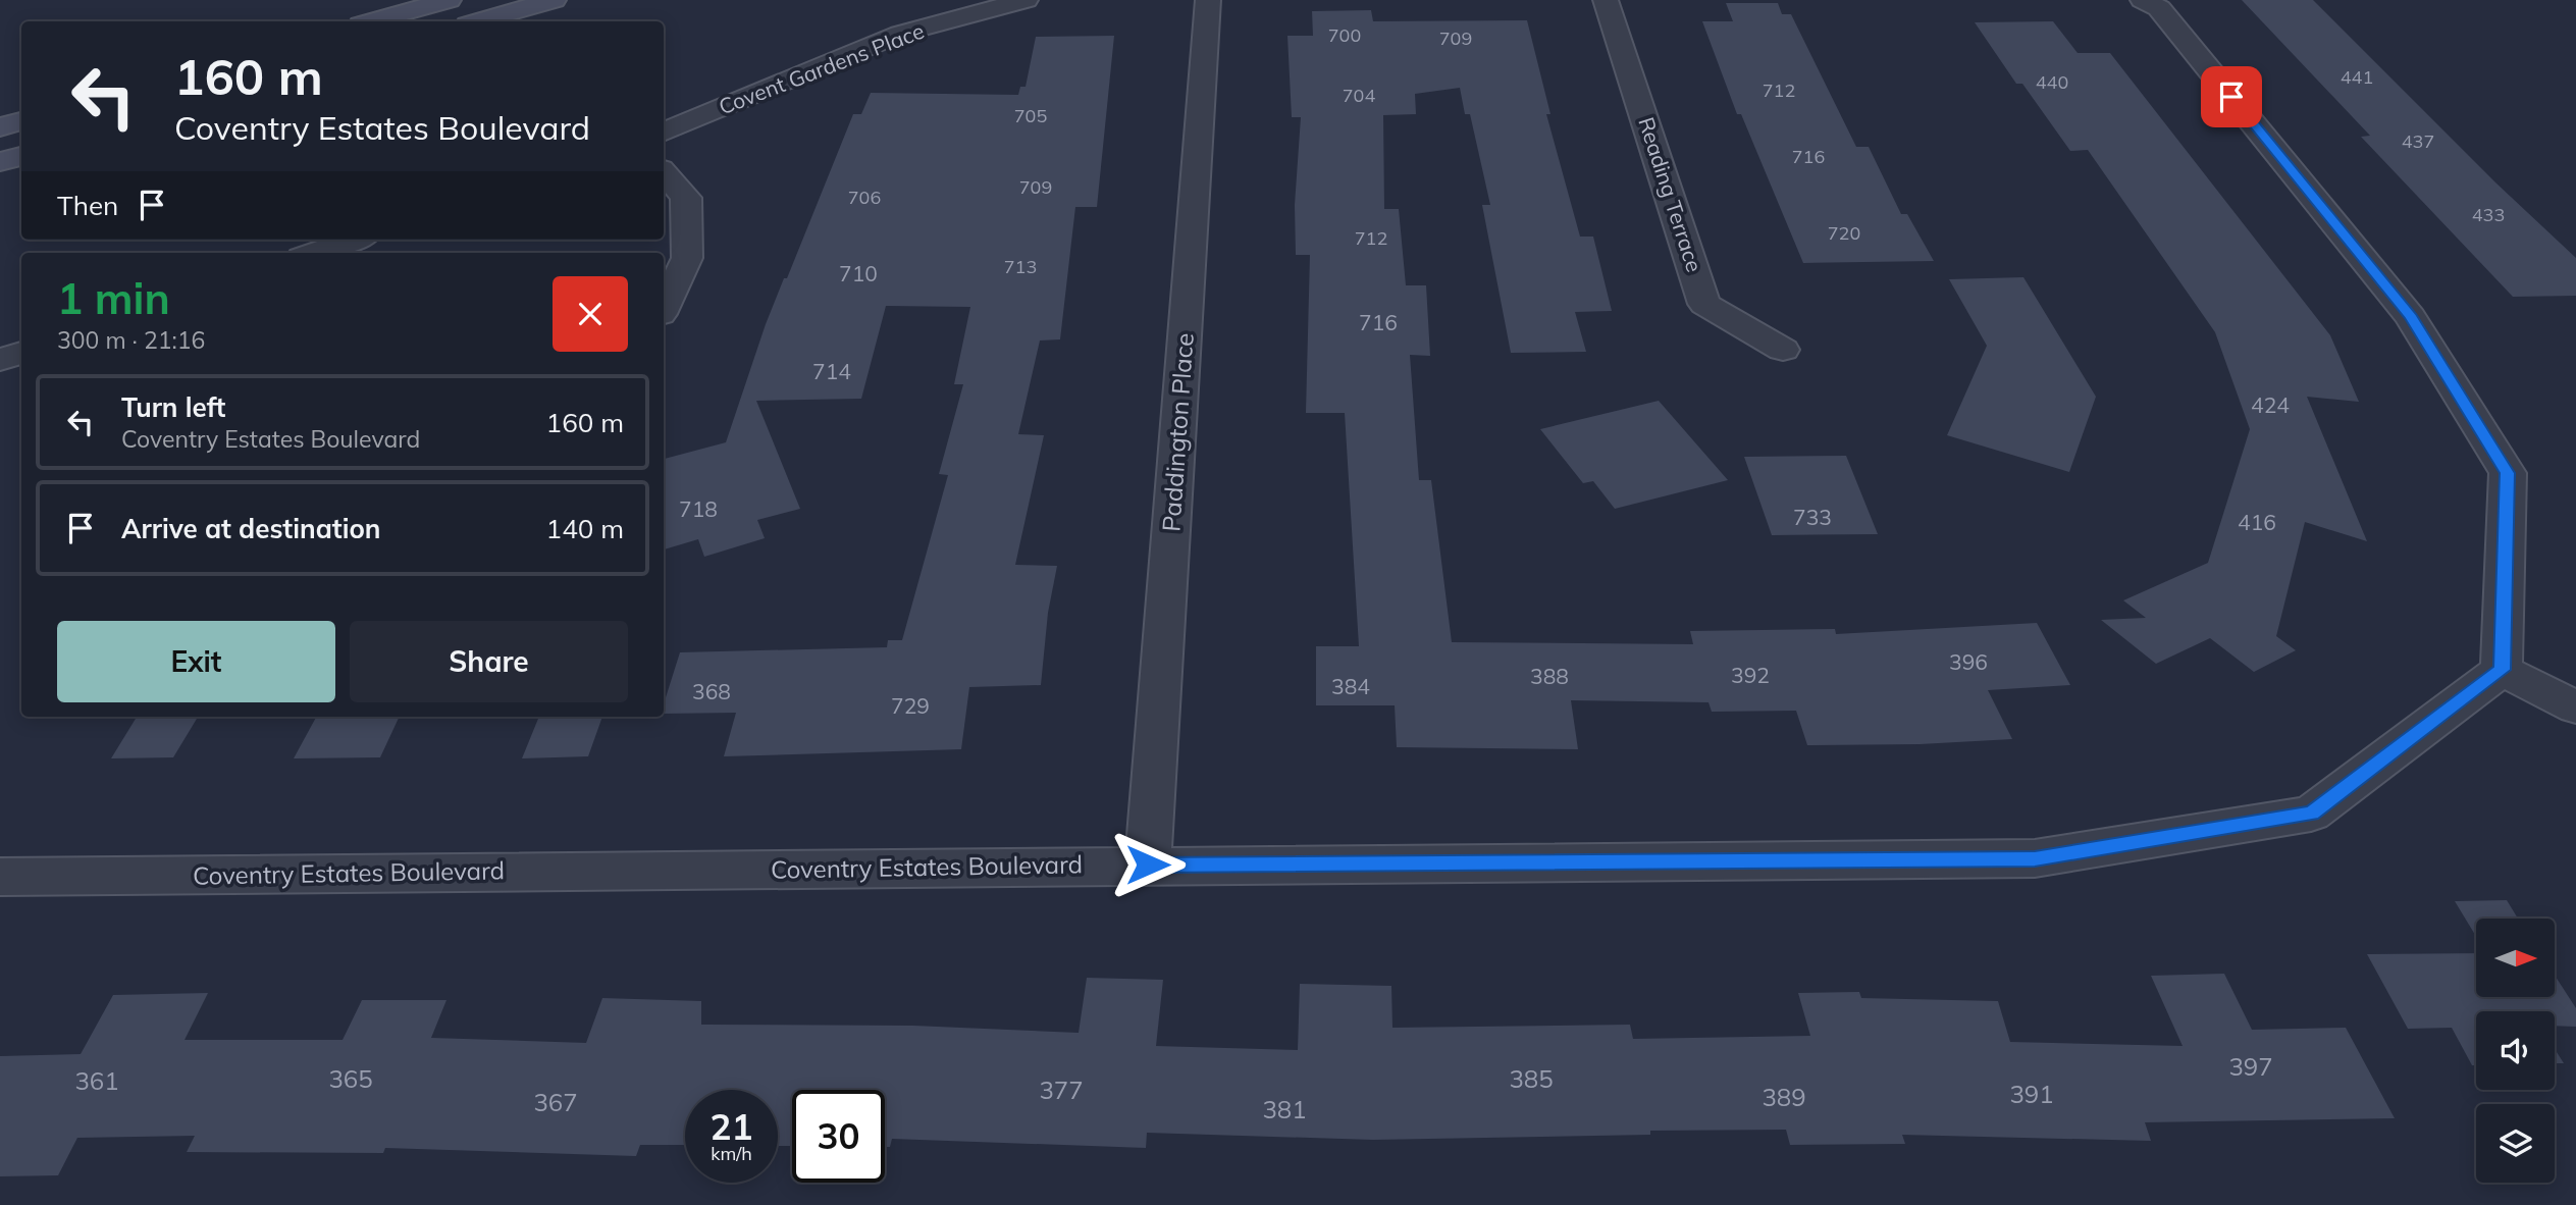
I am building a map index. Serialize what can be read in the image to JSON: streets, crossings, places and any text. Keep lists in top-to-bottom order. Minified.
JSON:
{"streets":{"street":["Covent Gardens Place","Reading Terrace","Paddington Place","Coventry Estates Boulevard"]},"crossings":[["Paddington Place","Coventry Estates Boulevard"]],"house_numbers":["700","709","441","440","712","704","705","437","716","709","706","433","720","712","713","710","716","714","424","718","733","416","396","392","388","384","368","729","397","365","385","361","377","391","389","367","381"],"north":"right","page":{"turn":["160 m","Coventry Estates Boulevard"],"then":"Then","heading":["1 min","300 m · 21:16"],"list":[{"name":"Turn left","note":"Coventry Estates Boulevard","value":"160 m"},{"name":"Arrive at destination","value":"140 m"}],"buttons":["Exit","Share"],"speed":"21 km/h","limit":"30"}}
